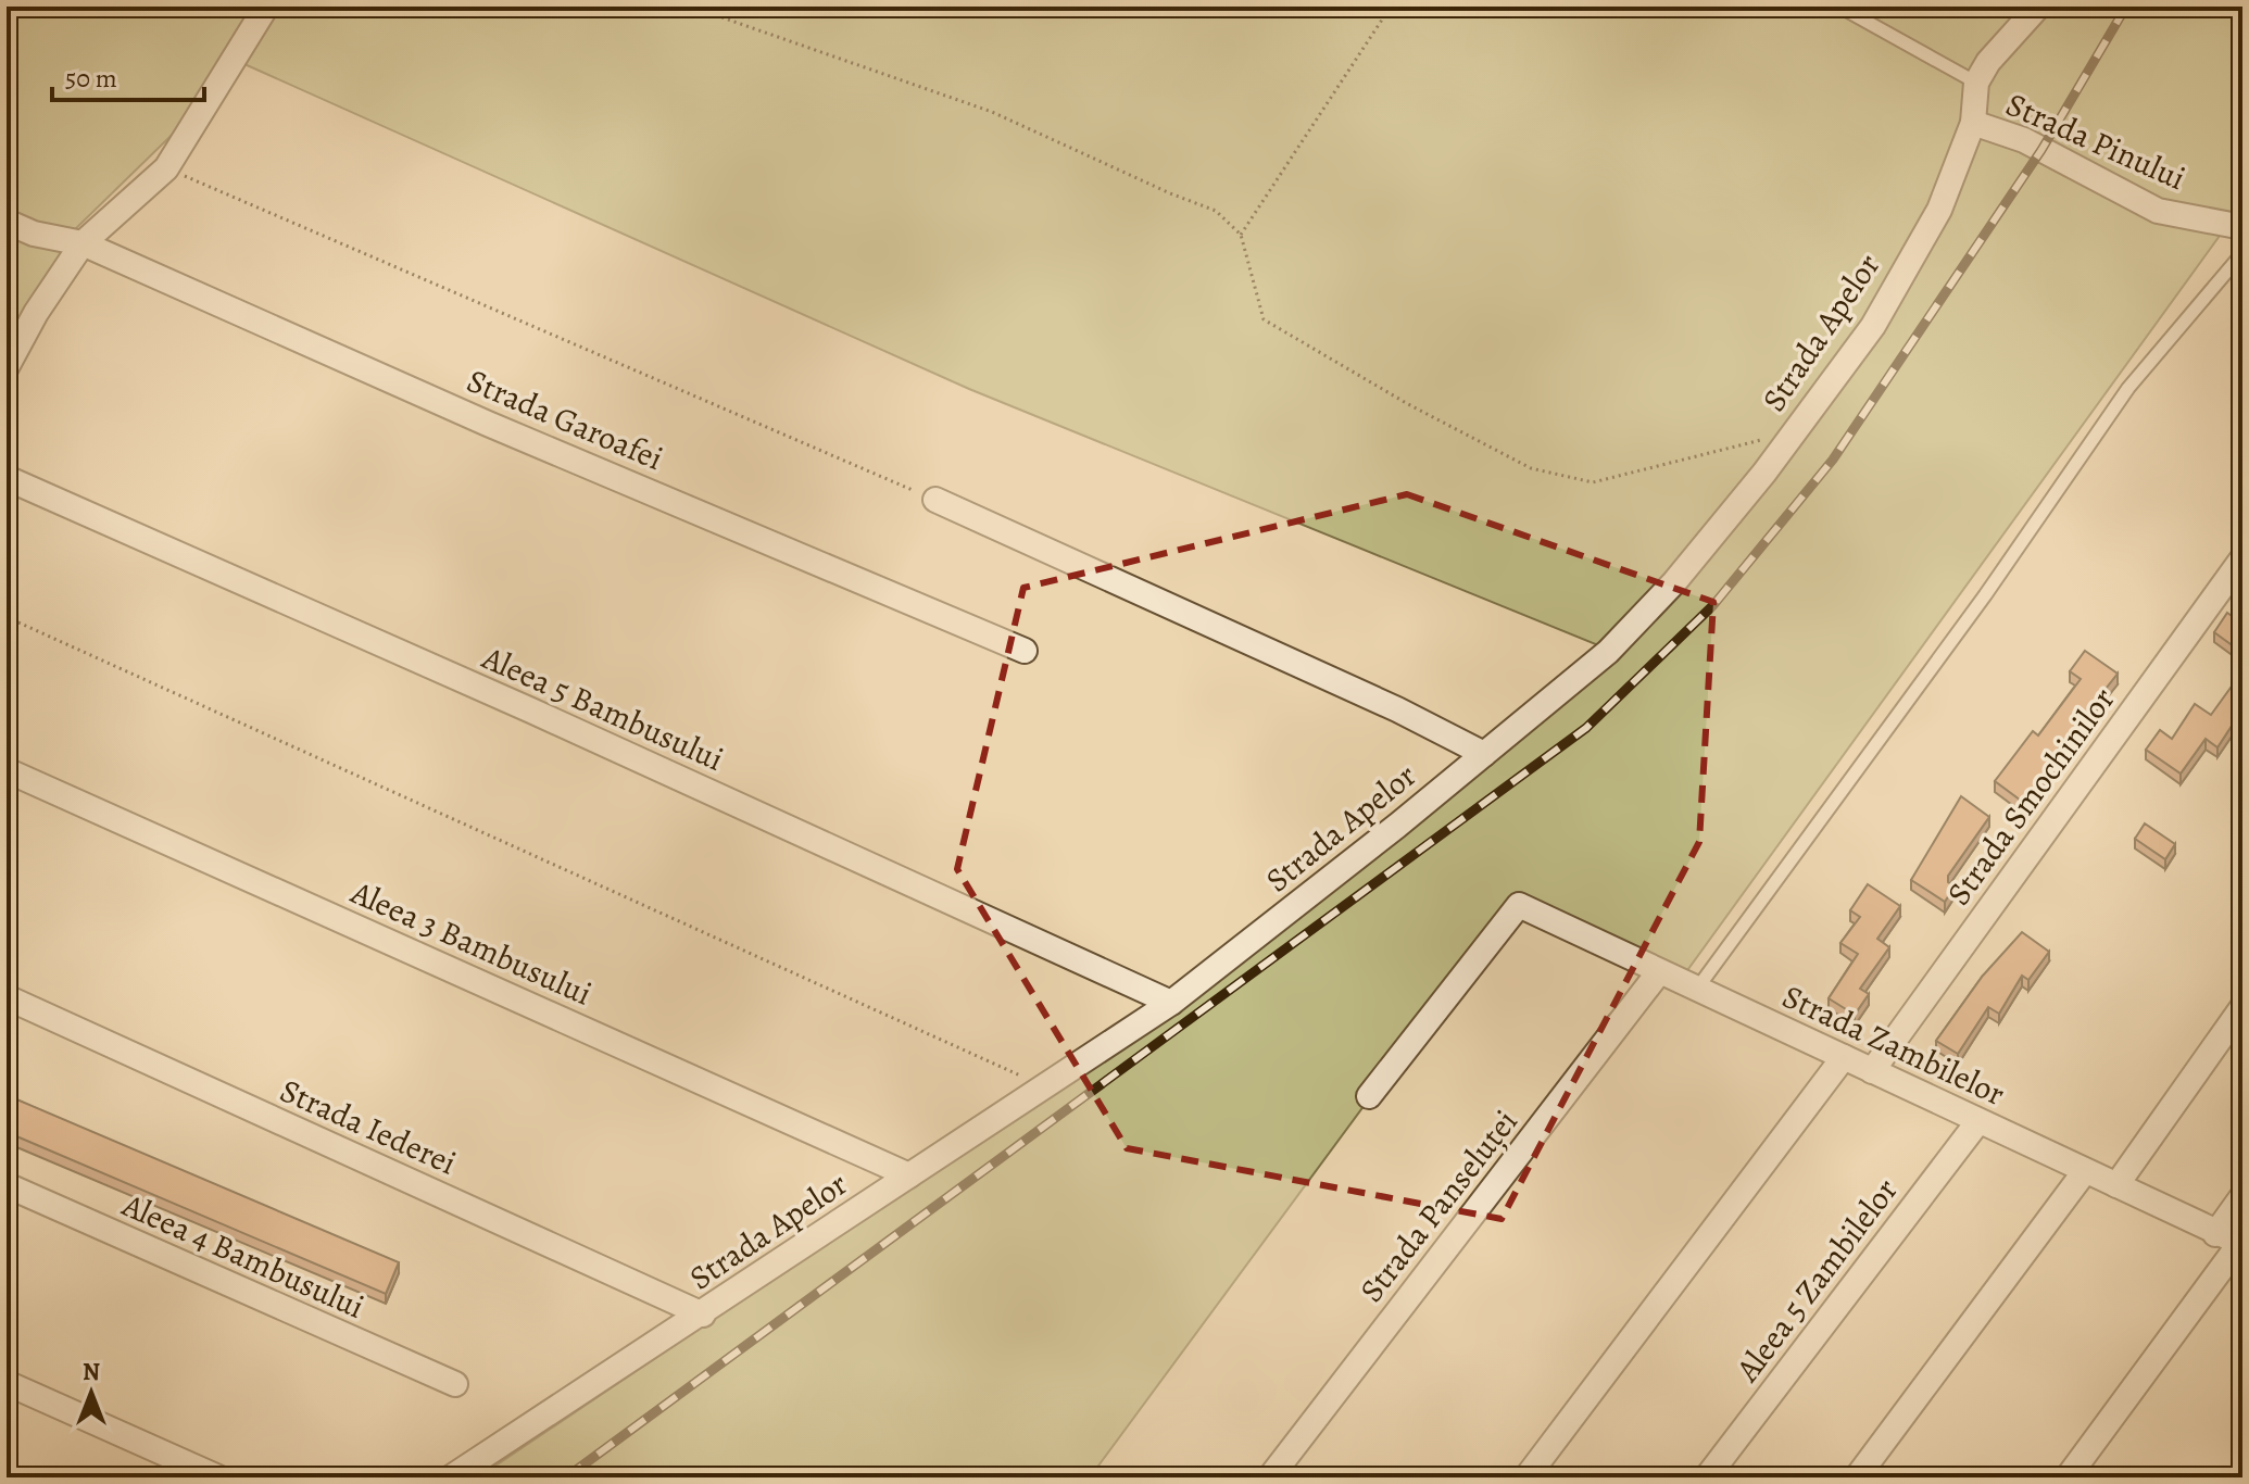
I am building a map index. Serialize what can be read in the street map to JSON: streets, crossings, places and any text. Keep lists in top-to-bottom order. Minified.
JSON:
{"streets":{"street":["Strada Pinului","Strada Apelor","Strada Garoafei","Aleea 5 Bambusului","Strada Smochinilor","Aleea 3 Bambusului","Strada Zambilelor","Strada Iederei","Strada Panseluței","Aleea 4 Bambusului","Aleea 5 Zambilelor"]},"crossings":[["Strada Pinului","Strada Apelor"],["Strada Apelor","Aleea 5 Bambusului"],["Strada Apelor","Aleea 3 Bambusului"],["Strada Apelor","Strada Iederei"],["Strada Smochinilor","Strada Zambilelor"],["Strada Zambilelor","Strada Panseluței"],["Strada Zambilelor","Aleea 5 Zambilelor"]],"scale_bar":"50 m","north":"top"}
